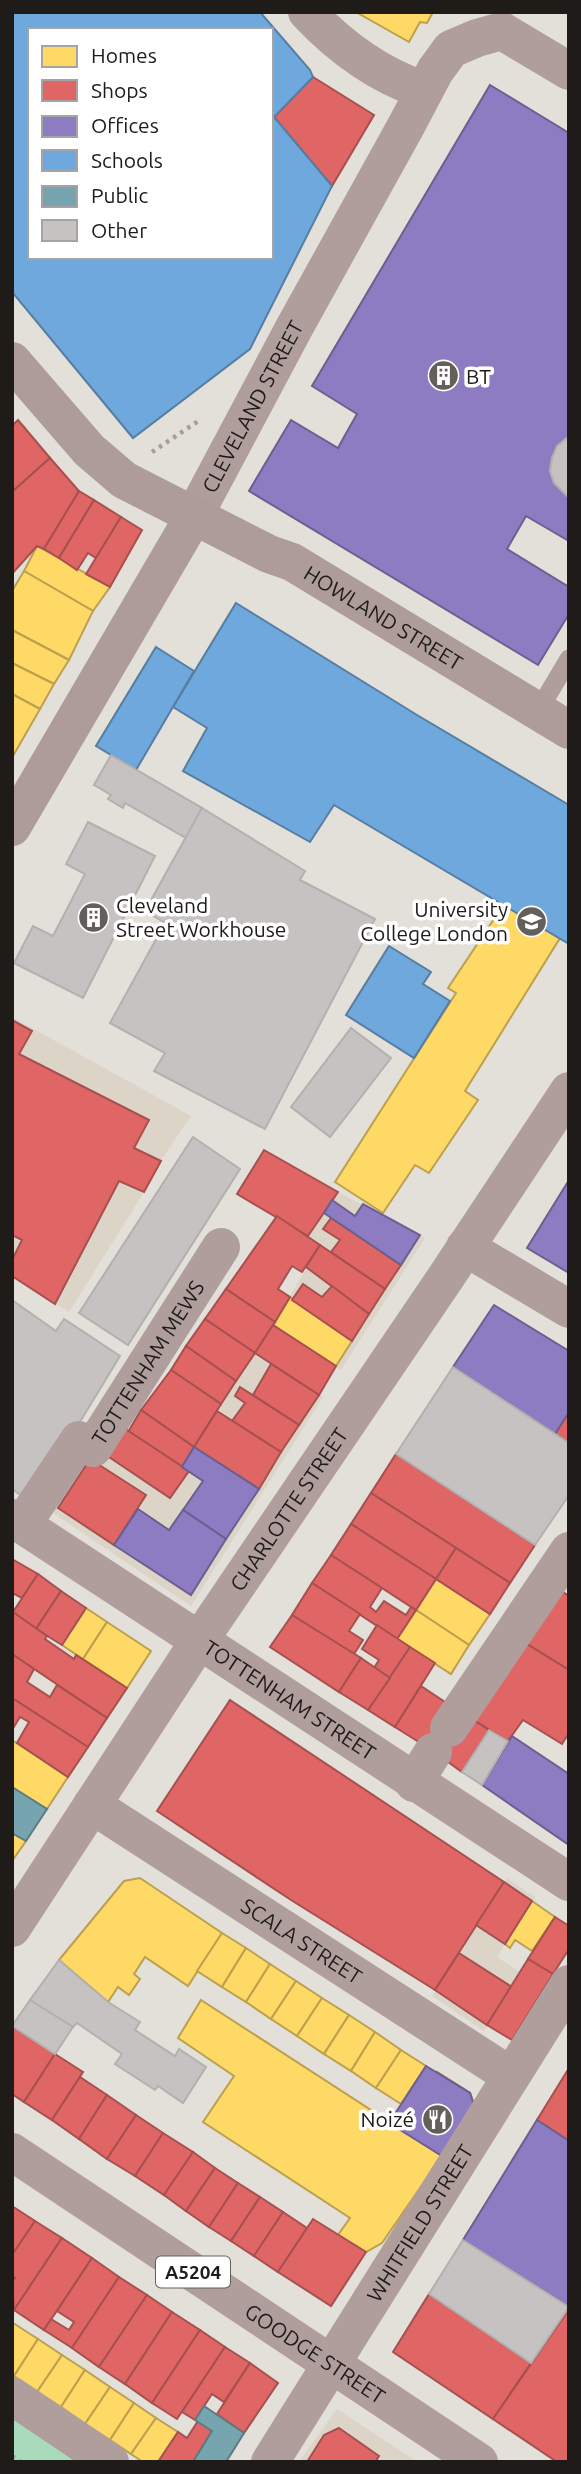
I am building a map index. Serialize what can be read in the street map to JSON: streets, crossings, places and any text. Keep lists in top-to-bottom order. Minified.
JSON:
{"streets":{"main road":["A5204","GOODGE STREET"],"street":["CLEVELAND STREET","HOWLAND STREET","TOTTENHAM MEWS","CHARLOTTE STREET","TOTTENHAM STREET","SCALA STREET","WHITFIELD STREET"]},"crossings":[["CLEVELAND STREET","HOWLAND STREET"],["TOTTENHAM MEWS","TOTTENHAM STREET"],["CHARLOTTE STREET","TOTTENHAM STREET"],["CHARLOTTE STREET","SCALA STREET"],["SCALA STREET","WHITFIELD STREET"],["WHITFIELD STREET","GOODGE STREET"]],"places":{"building":["BT","Cleveland Street Workhouse"],"school or university":["University College London"],"restaurant":["Noizé"]},"legend":["Homes","Shops","Offices","Schools","Public","Other"]}
